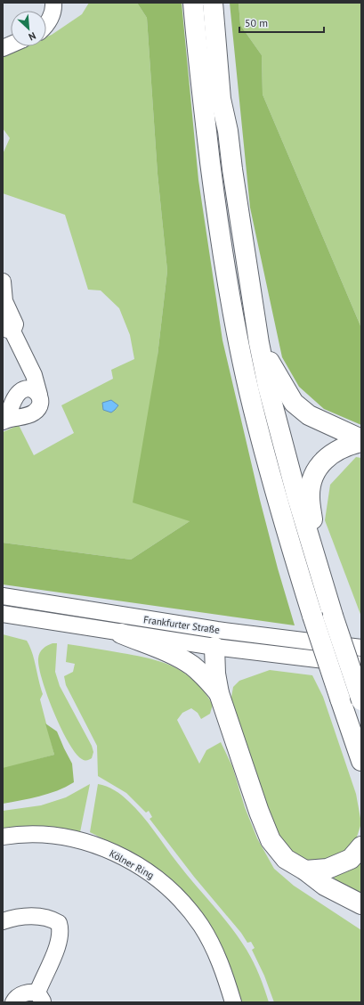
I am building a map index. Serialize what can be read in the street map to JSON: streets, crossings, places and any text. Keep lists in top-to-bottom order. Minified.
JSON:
{"streets":{"street":["Frankfurter Straße","Kölner Ring"]},"scale_bar":"50 m","north":"bottom right"}
